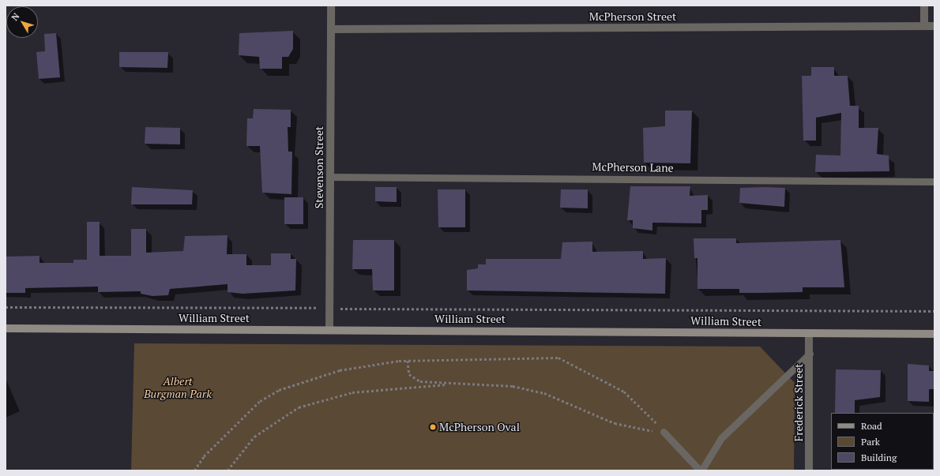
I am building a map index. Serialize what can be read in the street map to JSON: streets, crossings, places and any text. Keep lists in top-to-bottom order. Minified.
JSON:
{"streets":{"street":["McPherson Street","Stevenson Street","William Street","Frederick Street"],"lane":["McPherson Lane"]},"crossings":[["McPherson Street","Stevenson Street"],["Stevenson Street","McPherson Lane"],["Stevenson Street","William Street"],["William Street","Frederick Street"]],"parks":["Albert Burgman Park"],"places":["McPherson Oval"],"legend":["Road","Park","Building"],"north":"top left"}
